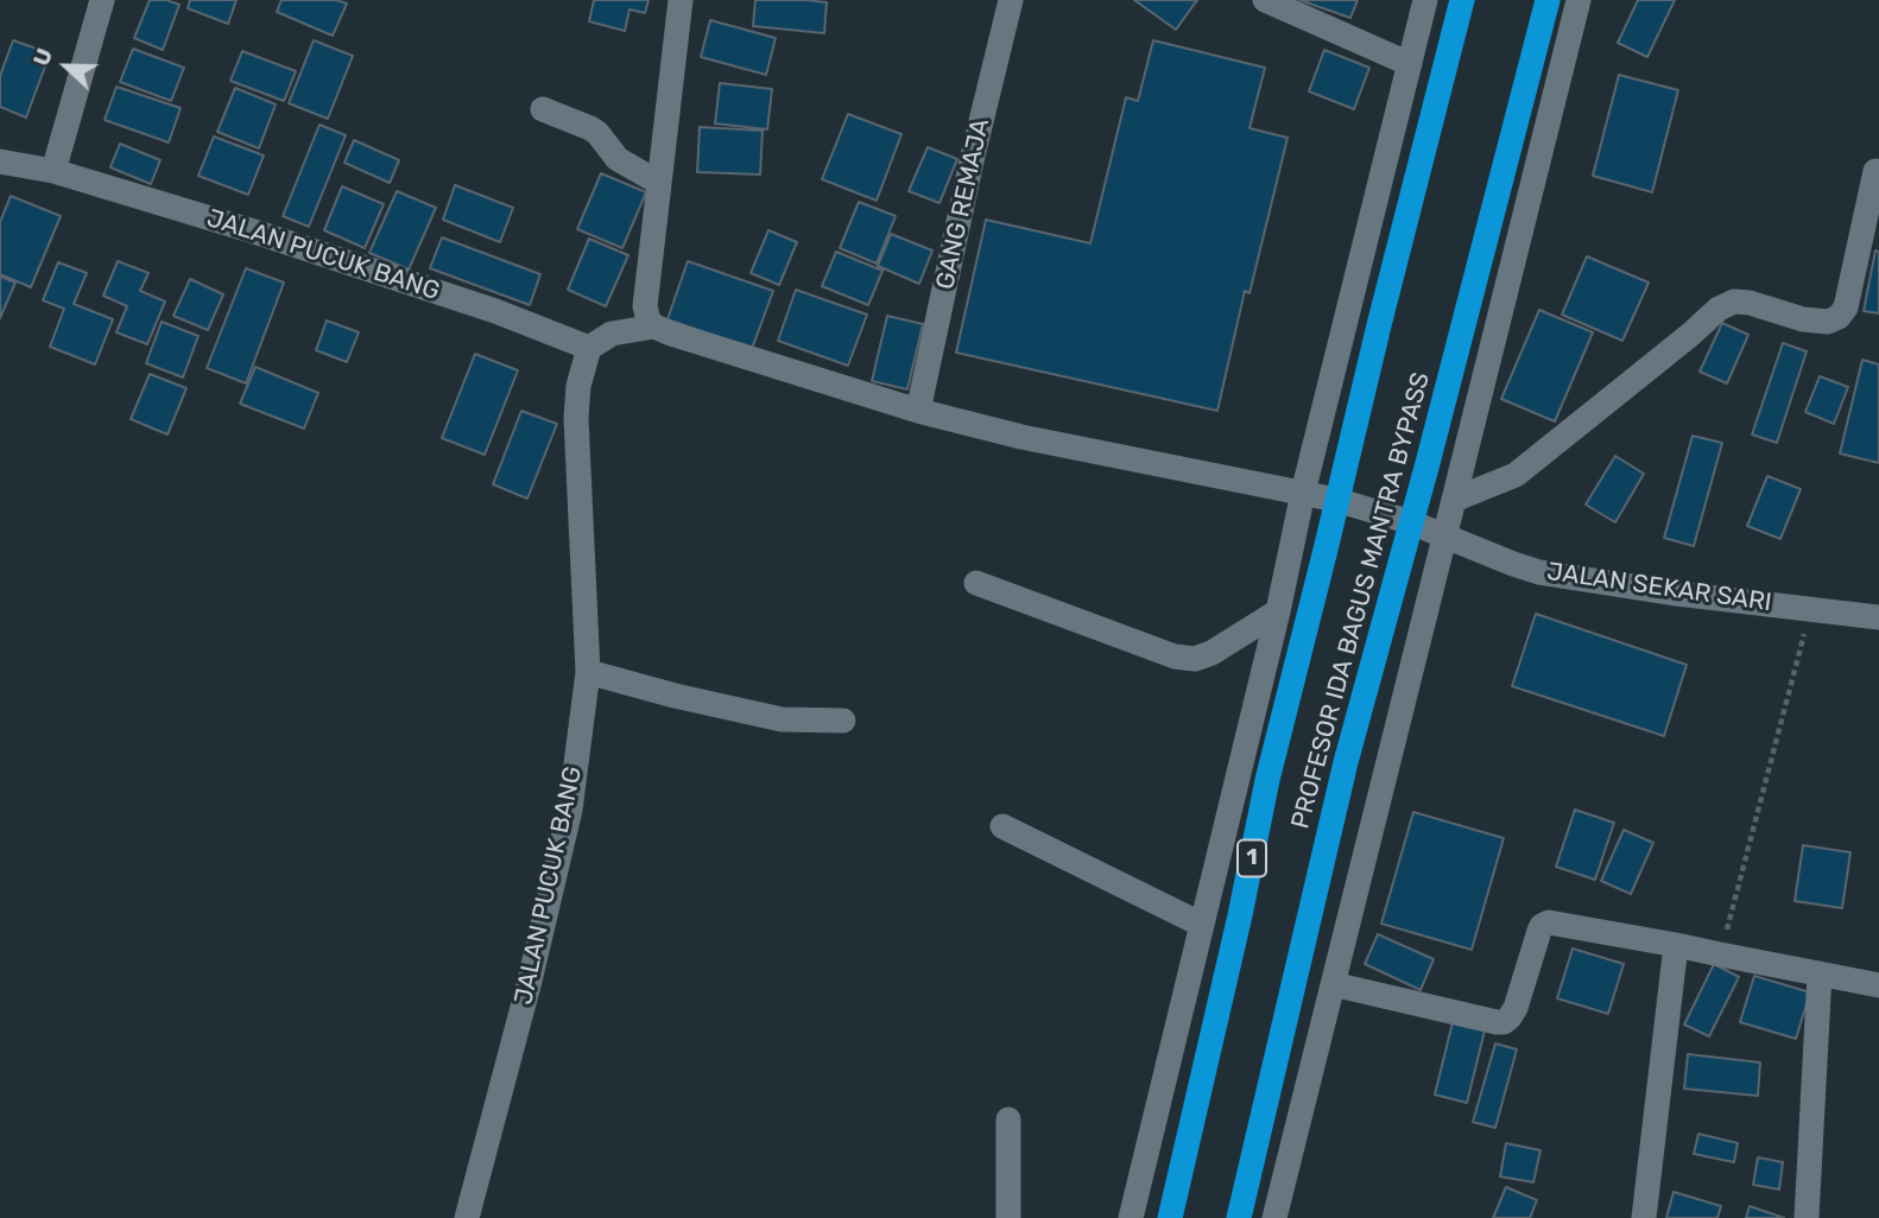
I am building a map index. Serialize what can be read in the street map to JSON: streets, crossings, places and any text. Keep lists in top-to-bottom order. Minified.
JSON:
{"streets":{"highway":["PROFESOR IDA BAGUS MANTRA BYPASS","1"],"street":["GANG REMAJA","JALAN PUCUK BANG","JALAN SEKAR SARI"]},"crossings":[["GANG REMAJA","JALAN SEKAR SARI"],["JALAN SEKAR SARI","PROFESOR IDA BAGUS MANTRA BYPASS"]],"north":"left"}
